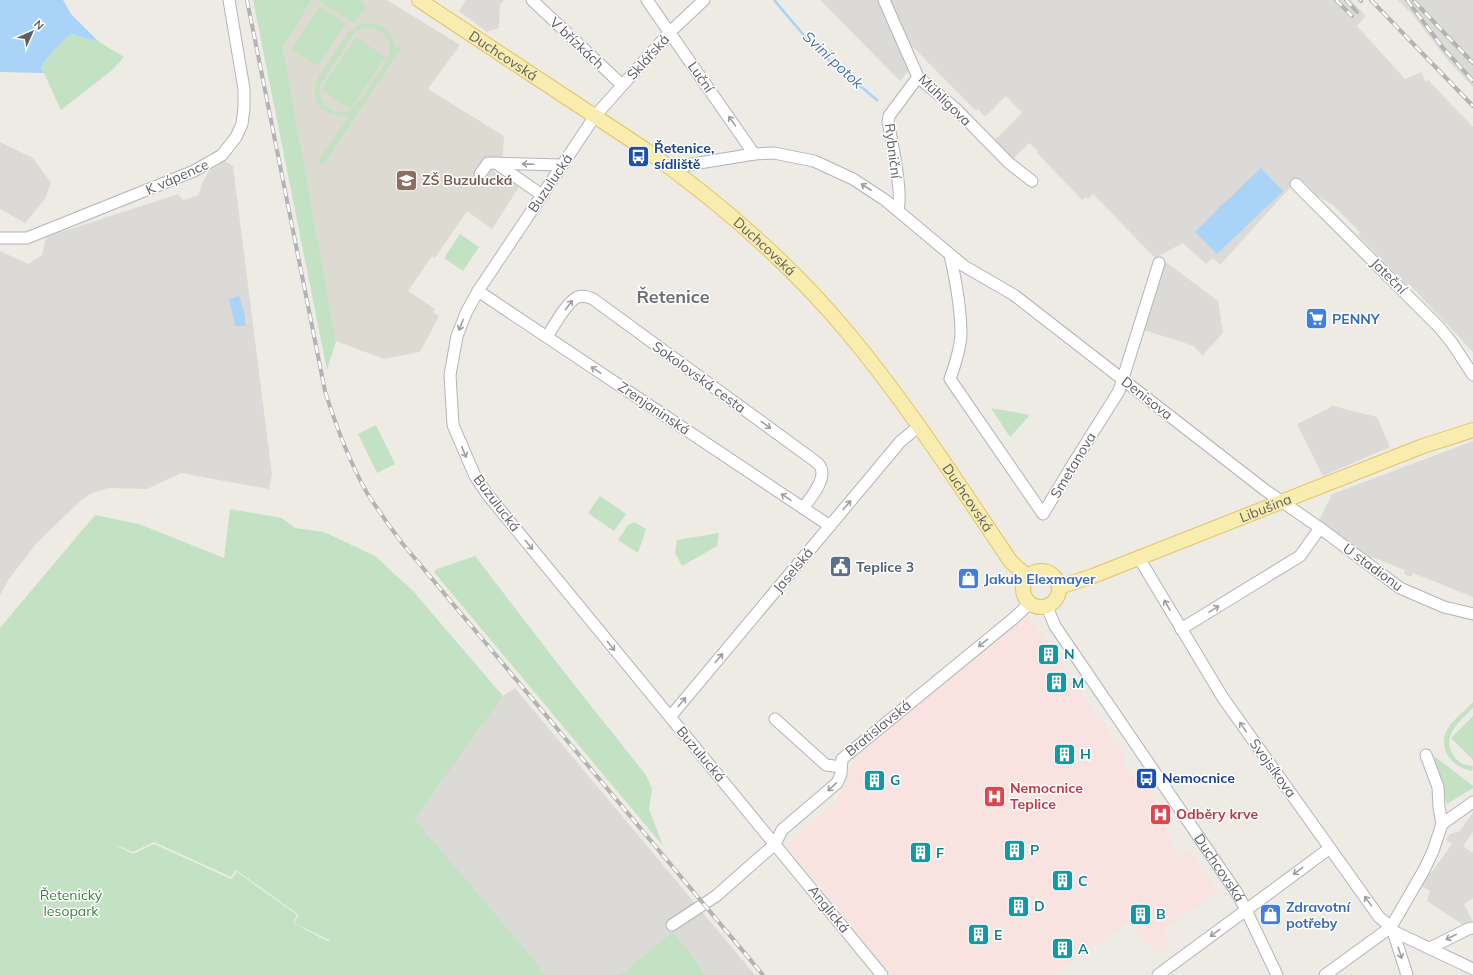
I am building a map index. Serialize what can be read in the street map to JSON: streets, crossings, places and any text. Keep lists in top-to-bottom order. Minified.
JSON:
{"streets":{"main road":["Duchcovská","Libušina"],"street":["V břízkách","Sklářská","Luční","Mühligova","Rybniční","K vápence","Buzulucká","Jateční","Sokolovská cesta","Denisova","Zrenjaninská","Smetanova","U stadionu","Jaselská","Bratislavská","Svojsíkova","Anglická"]},"crossings":[["V břízkách","Sklářská"],["Duchcovská","Sklářská"],["Duchcovská","Buzulucká"],["Duchcovská","Denisova"],["Duchcovská","Libušina"],["Duchcovská","Jaselská"],["Duchcovská","Bratislavská"],["Sklářská","Luční"],["Sklářská","Buzulucká"],["Luční","Denisova"],["Mühligova","Rybniční"],["Rybniční","Denisova"],["Buzulucká","Zrenjaninská"],["Buzulucká","Jaselská"],["Buzulucká","Bratislavská"],["Buzulucká","Anglická"],["Sokolovská cesta","Zrenjaninská"],["Denisova","Smetanova"],["Denisova","Libušina"],["Denisova","U stadionu"],["Zrenjaninská","Jaselská"],["Libušina","U stadionu"],["Libušina","Bratislavská"],["Libušina","Svojsíkova"],["Bratislavská","Anglická"]],"one_way":["Luční","Buzulucká","Zrenjaninská","Jaselská","Bratislavská","Svojsíkova"],"districts":["Řetenice"],"water":["Sviní potok"],"parks":["Řetenický lesopark"],"places":{"bus stop":["Řetenice, sídliště","Nemocnice"],"school or university":["ZŠ Buzulucká"],"supermarket":["PENNY"],"public building":["Teplice 3"],"shop":["Jakub Elexmayer","Zdravotní potřeby"],"building":["N","M","H","G","P","F","C","D","B","E","A"],"hospital":["Nemocnice Teplice","Odběry krve"]},"north":"top right"}
